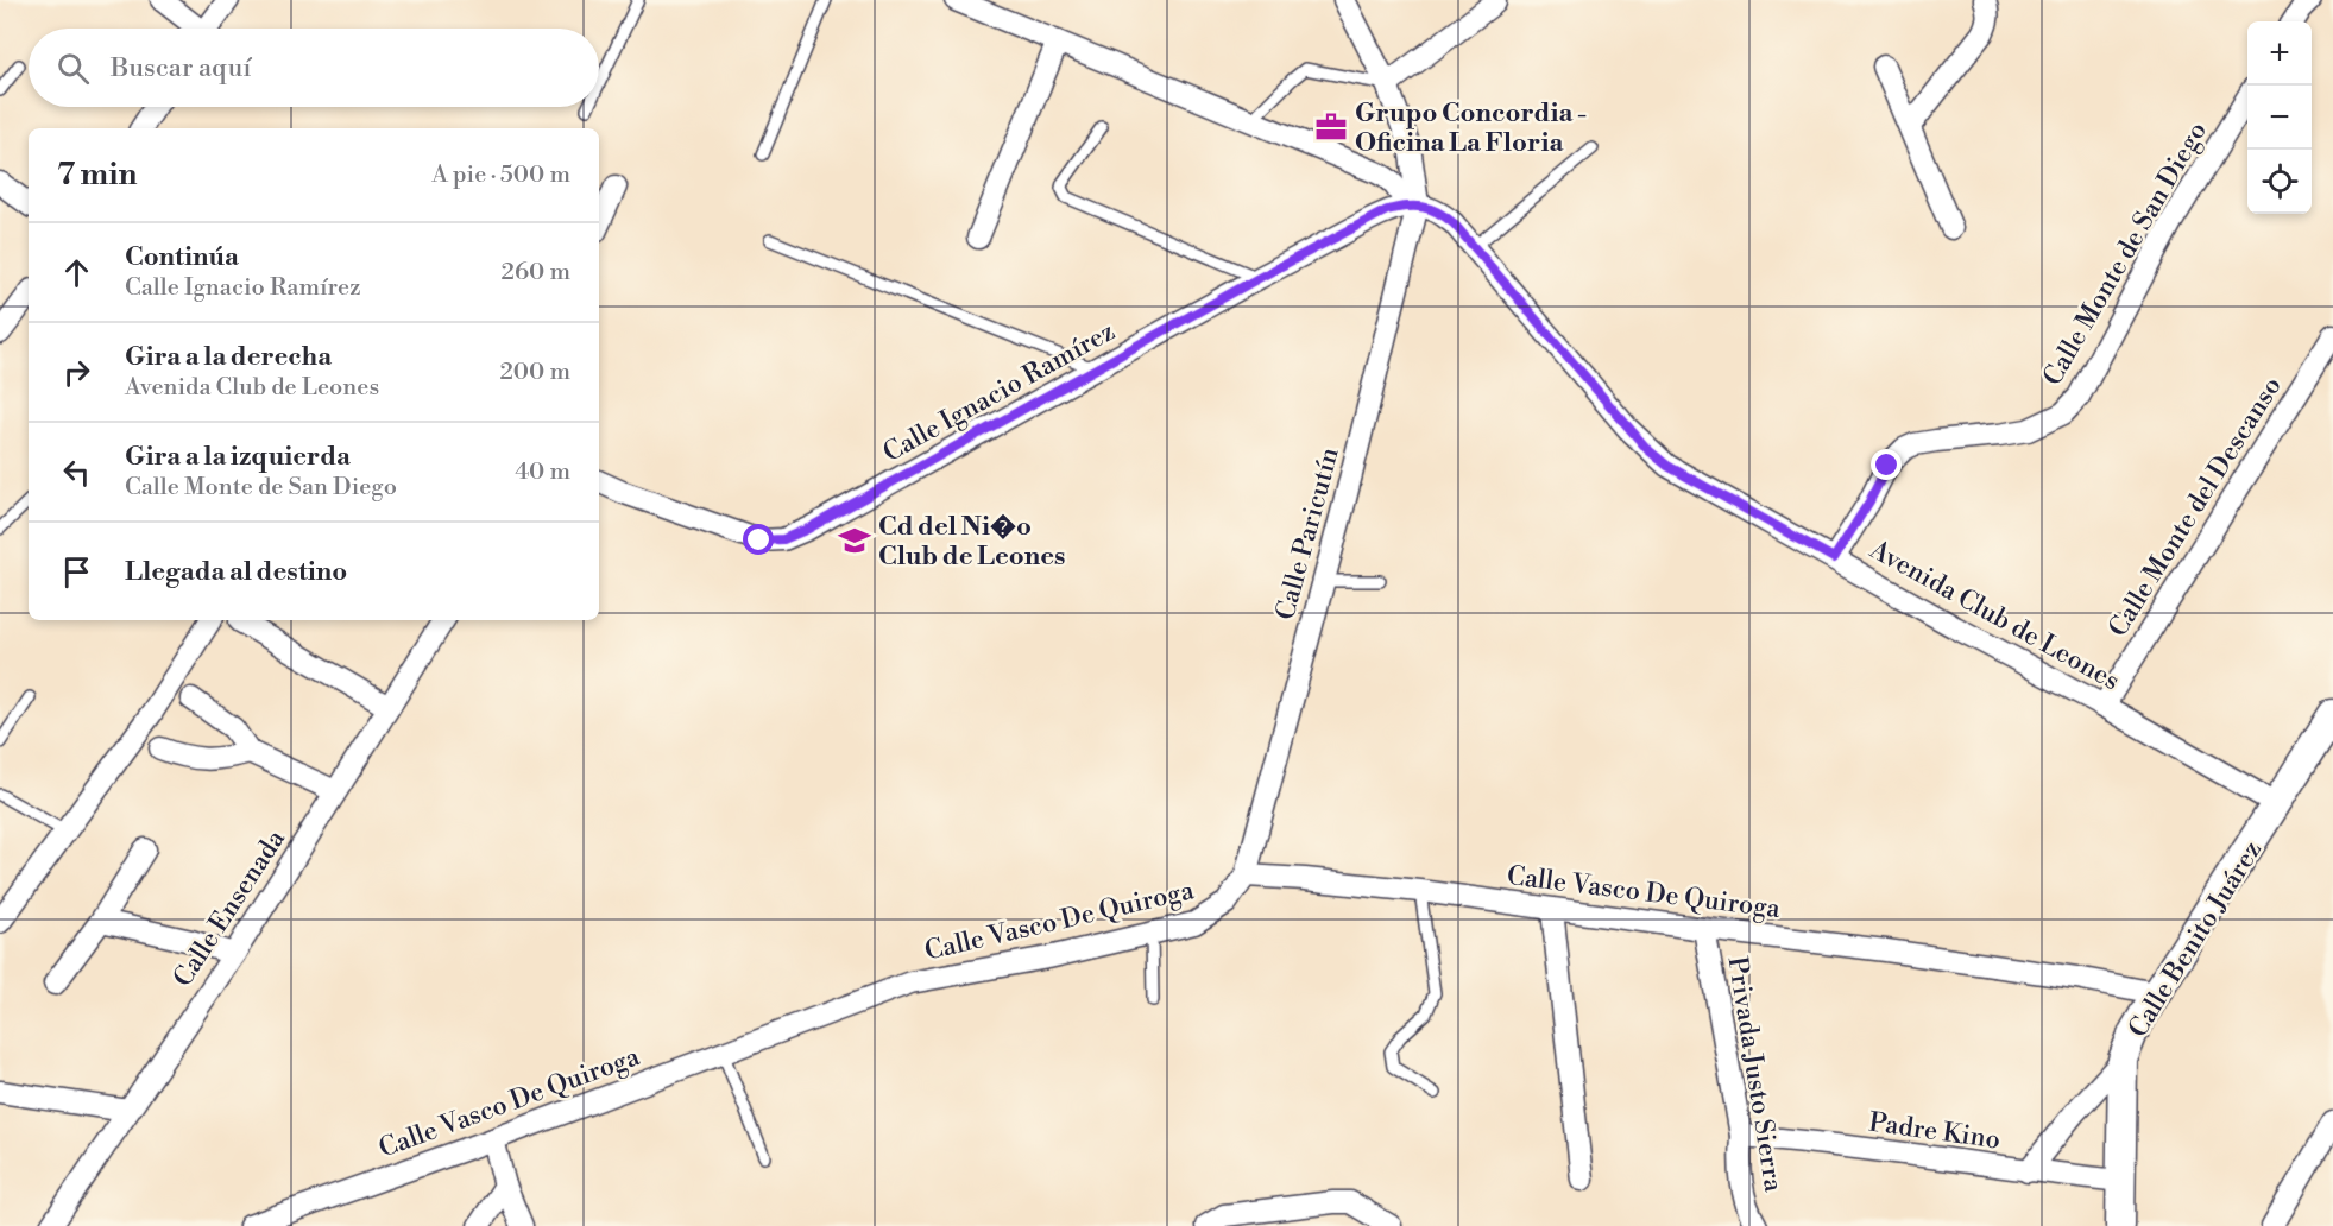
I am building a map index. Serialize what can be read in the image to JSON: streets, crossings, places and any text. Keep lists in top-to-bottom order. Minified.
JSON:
{"streets":{"street":["Calle Monte de San Diego","Calle Ignacio Ramírez","Calle Monte del Descanso","Calle Paricutín","Avenida Club de Leones","Calle Vasco De Quiroga","Calle Ensenada","Calle Benito Juárez","Privada Justo Sierra","Padre Kino"]},"crossings":[["Calle Monte de San Diego","Avenida Club de Leones"],["Calle Ignacio Ramírez","Calle Paricutín"],["Calle Ignacio Ramírez","Avenida Club de Leones"],["Calle Monte del Descanso","Avenida Club de Leones"],["Calle Paricutín","Avenida Club de Leones"],["Calle Paricutín","Calle Vasco De Quiroga"],["Avenida Club de Leones","Calle Benito Juárez"],["Calle Vasco De Quiroga","Calle Benito Juárez"],["Calle Vasco De Quiroga","Privada Justo Sierra"],["Calle Benito Juárez","Padre Kino"],["Privada Justo Sierra","Padre Kino"]],"places":{"office":["Grupo Concordia - Oficina La Floria"],"school or university":["Cd del Ni�o Club de Leones"]},"page":{"map_buttons":["+","−"],"search":"Buscar aquí","heading":["7 min","A pie · 500 m"],"list":[["Continúa","Calle Ignacio Ramírez","260 m"],["Gira a la derecha","Avenida Club de Leones","200 m"],["Gira a la izquierda","Calle Monte de San Diego","40 m"],"Llegada al destino"]}}
